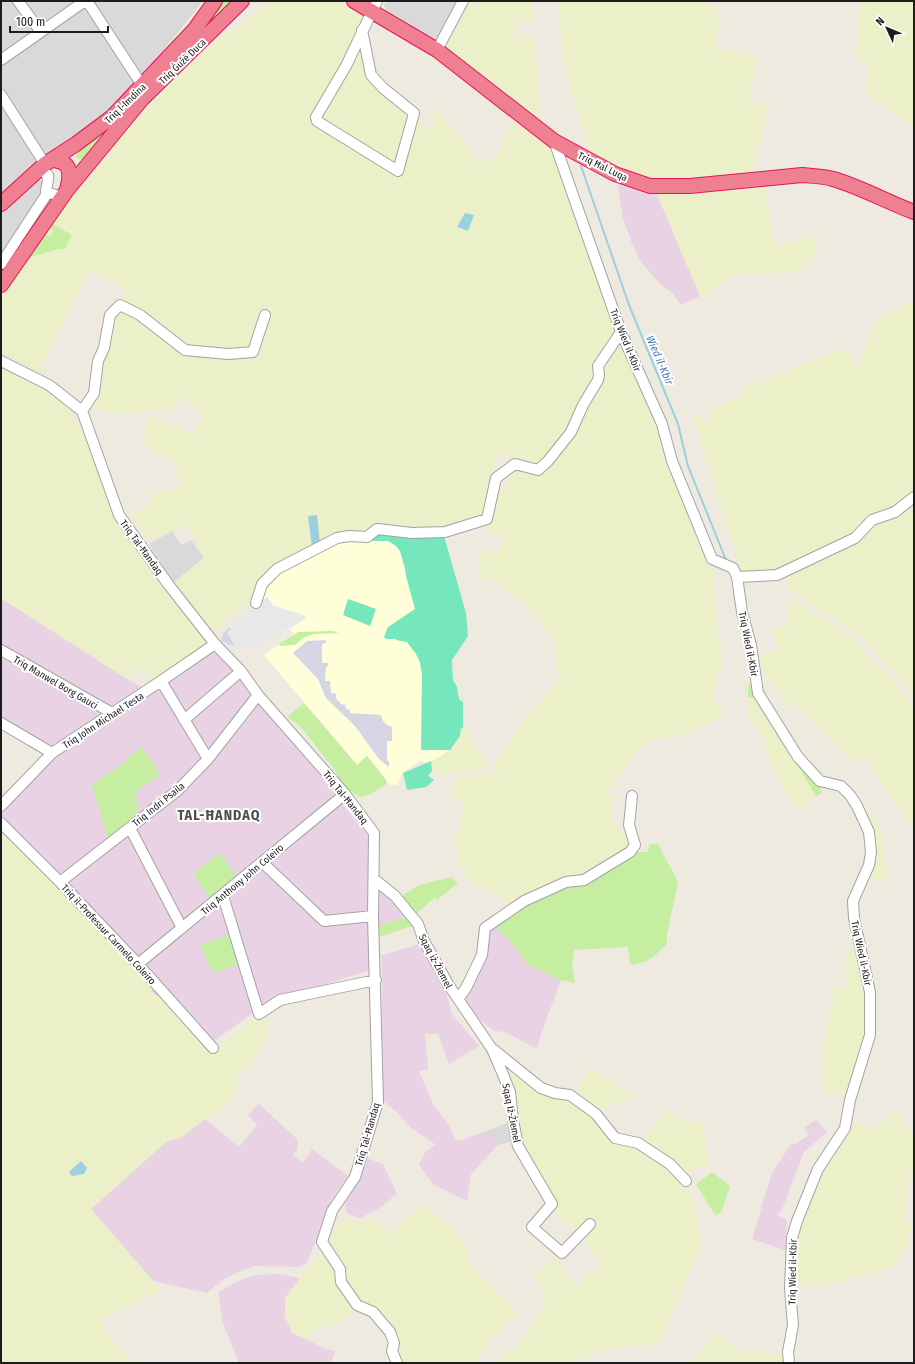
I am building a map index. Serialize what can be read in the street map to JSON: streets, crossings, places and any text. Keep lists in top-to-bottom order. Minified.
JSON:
{"streets":{"highway":["Triq Ġużè Duca","Triq l-Imdina","Triq Ħal Luqa"],"street":["Triq Wied il-Kbir","Triq Tal-Ħandaq","Triq Manwel Borg Gauci","Triq John Michael Testa","Triq Indrì Psaila","Triq Anthony John Coleiro","Triq il-Professur Carmelo Coleiro","Sqaq iż-Żiemel","Sqaq Iż-Żiemel"]},"crossings":[["Triq Ħal Luqa","Triq Wied il-Kbir"],["Triq Tal-Ħandaq","Triq John Michael Testa"],["Triq Tal-Ħandaq","Triq Indrì Psaila"],["Triq Tal-Ħandaq","Triq Anthony John Coleiro"],["Triq Tal-Ħandaq","Sqaq iż-Żiemel"],["Triq Manwel Borg Gauci","Triq John Michael Testa"],["Triq Indrì Psaila","Triq il-Professur Carmelo Coleiro"],["Triq Anthony John Coleiro","Triq il-Professur Carmelo Coleiro"],["Sqaq iż-Żiemel","Sqaq Iż-Żiemel"]],"districts":["TAL-ĦANDAQ"],"water":["Wied il-Kbir"],"scale_bar":"100 m","north":"top left"}
